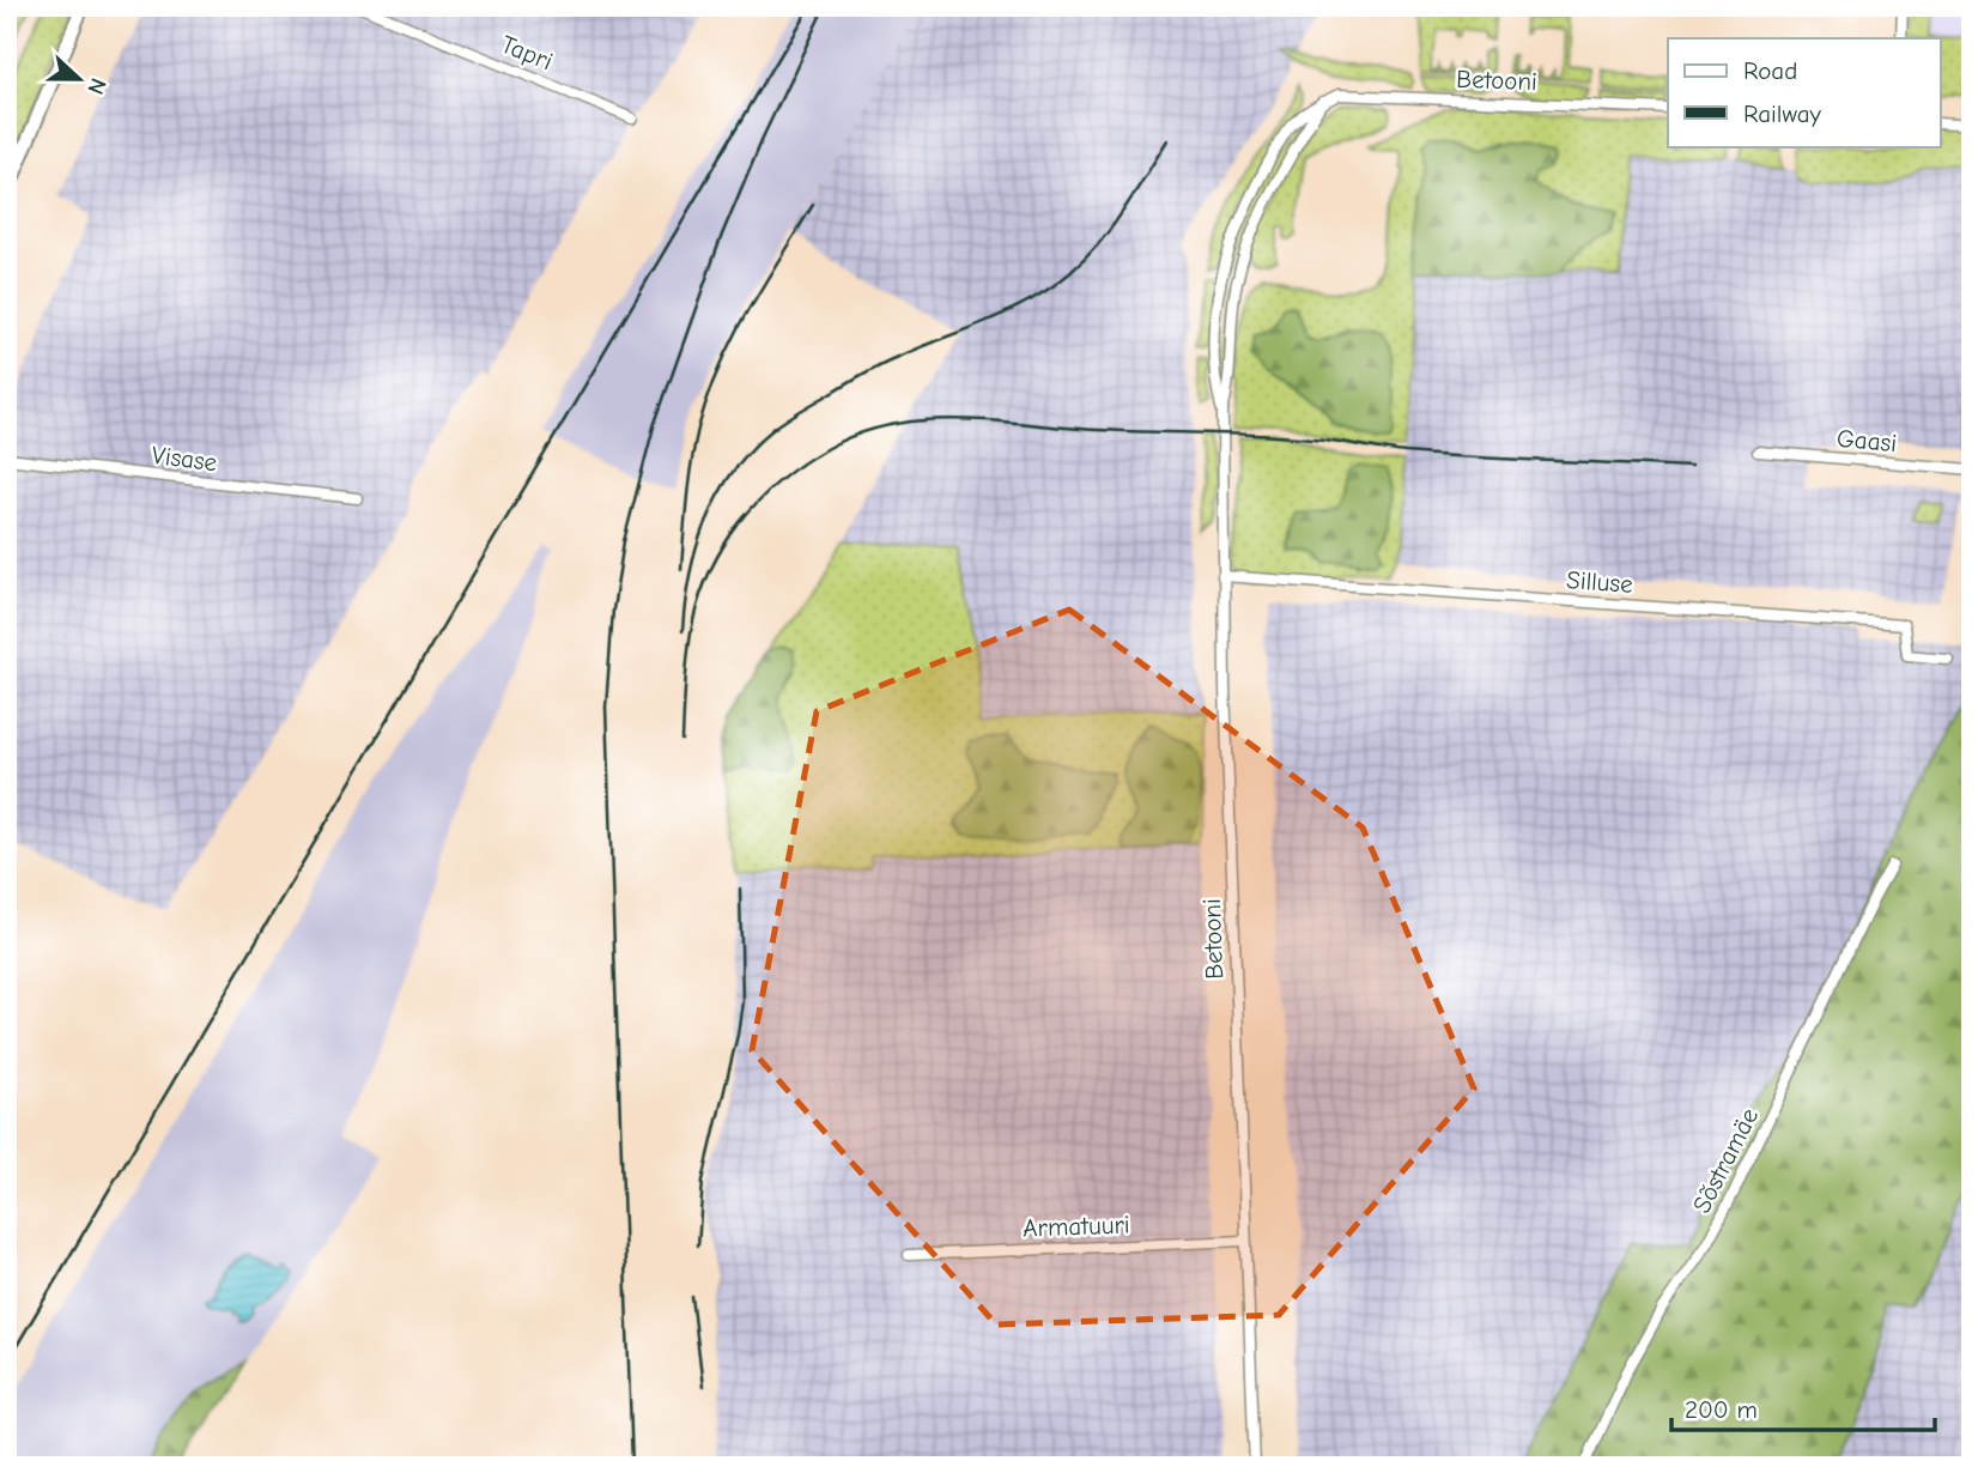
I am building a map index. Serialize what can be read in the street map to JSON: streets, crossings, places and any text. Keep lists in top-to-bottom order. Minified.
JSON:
{"streets":{"street":["Tapri","Betooni","Gaasi","Visase","Silluse","Sõstramäe","Armatuuri"]},"crossings":[["Betooni","Silluse"],["Betooni","Armatuuri"]],"legend":["Road","Railway"],"scale_bar":"200 m","north":"right"}
